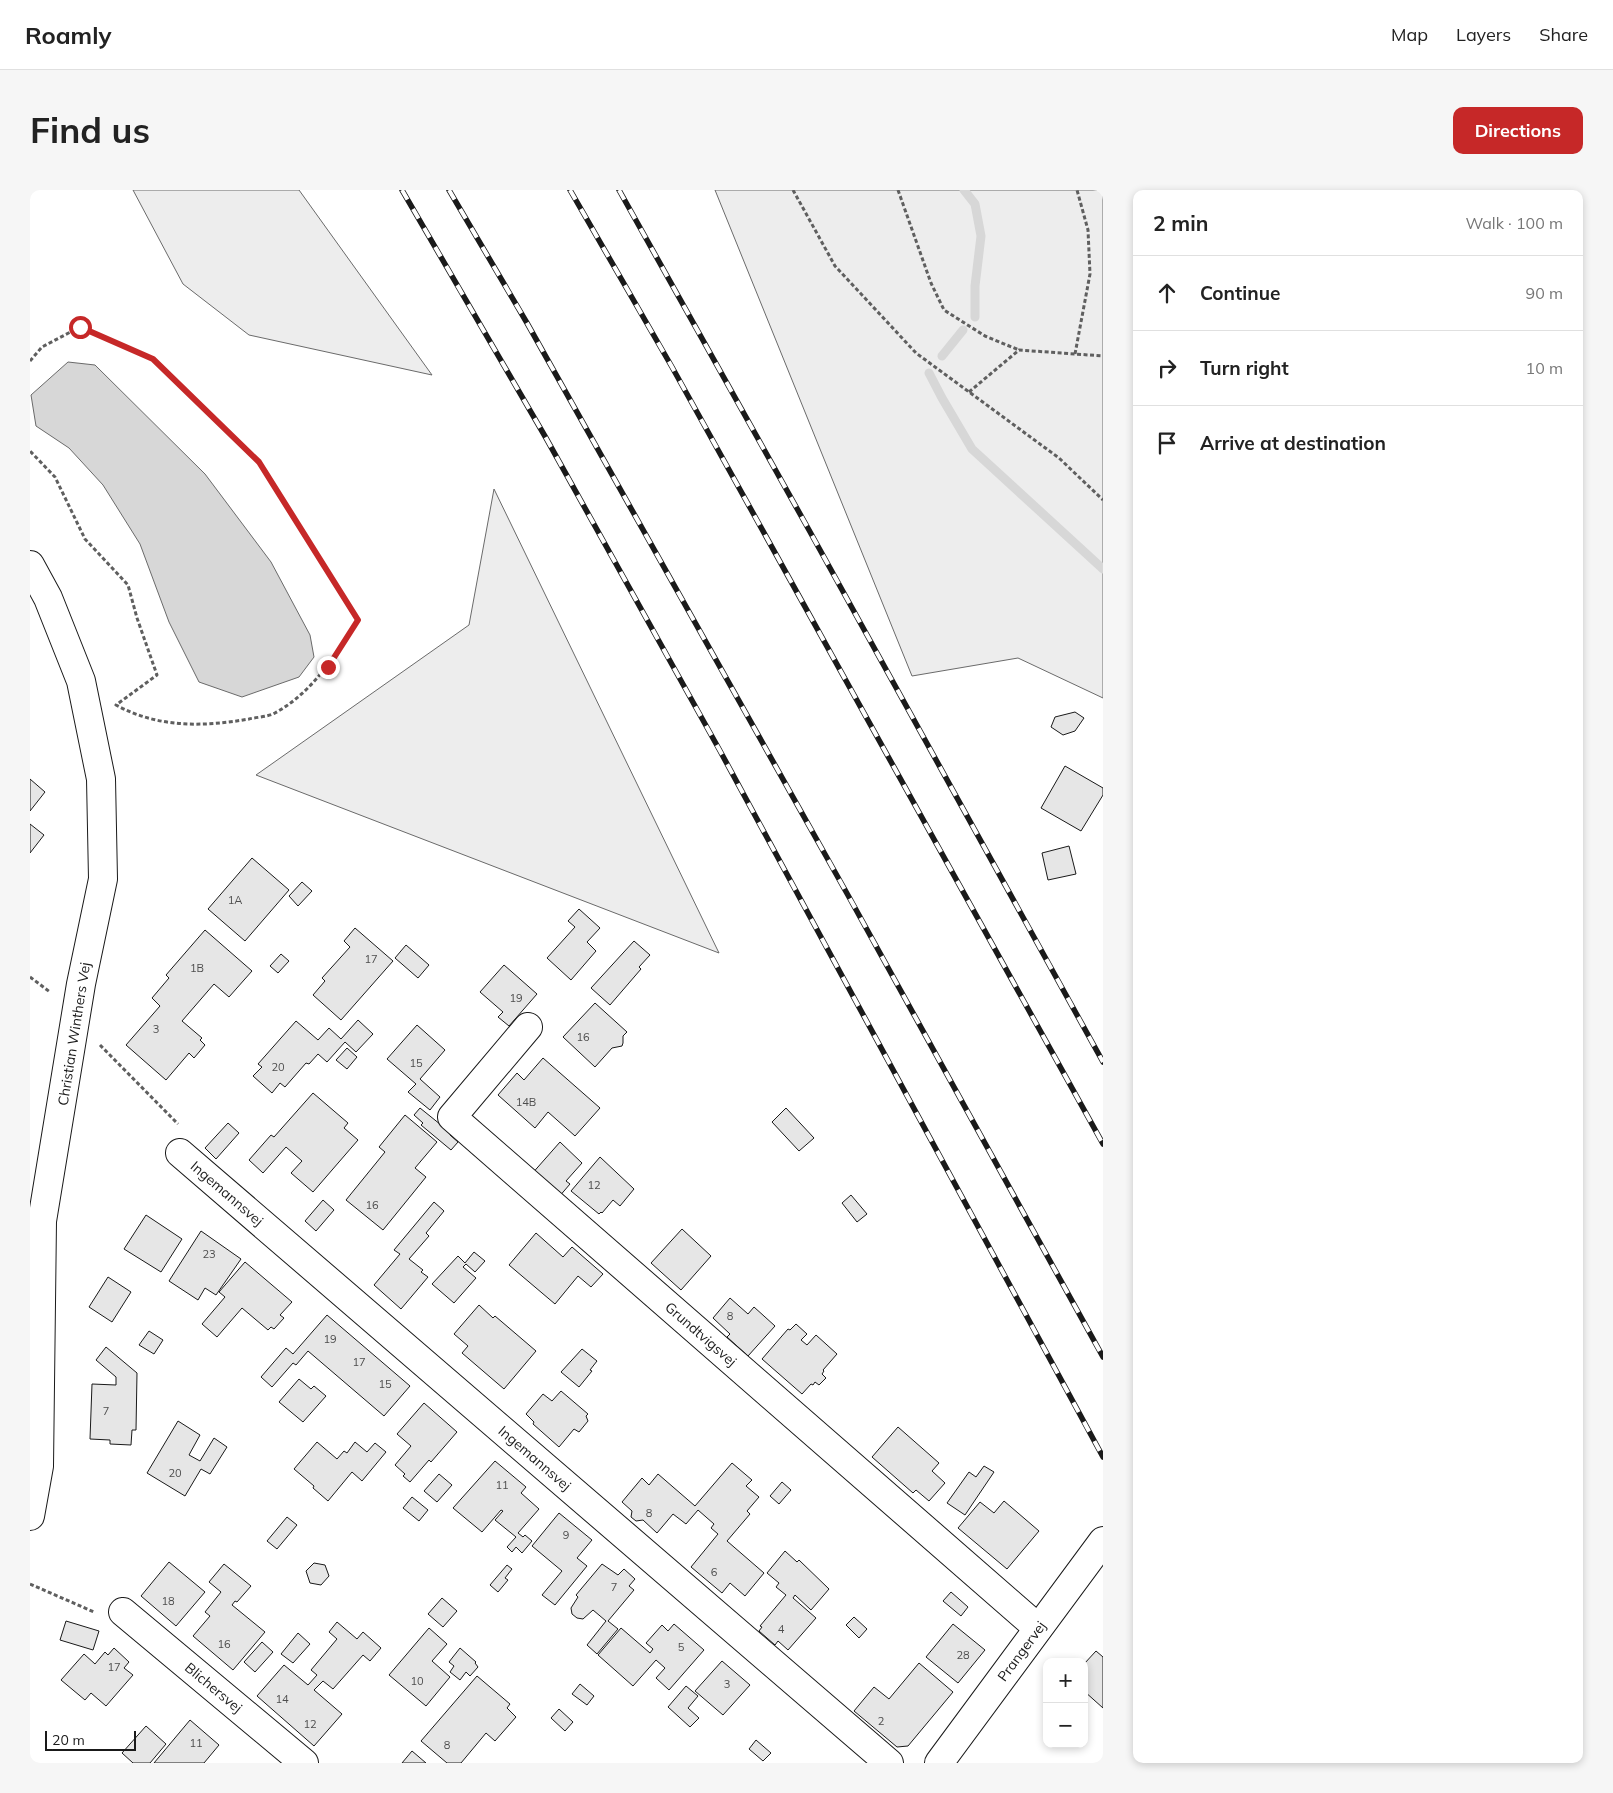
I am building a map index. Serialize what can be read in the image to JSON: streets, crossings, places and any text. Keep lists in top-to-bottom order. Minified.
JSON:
{"streets":{"street":["Christian Winthers Vej","Ingemannsvej","Grundtvigsvej","Prangervej","Blichersvej"]},"crossings":[["Grundtvigsvej","Prangervej"]],"house_numbers":["1A","17","1B","19","3","16","15","20","14B","12","16","23","8","19","17","15","7","20","11","8","9","6","7","18","4","16","5","28","17","10","3","14","2","12","11","8"],"scale_bar":"20 m","page":{"header":"Roamly","nav":["Map","Layers","Share"],"buttons":"Directions","title":"Find us","heading":["2 min","Walk · 100 m"],"list":[["Continue","90 m"],["Turn right","10 m"],"Arrive at destination"],"map_buttons":["+","−"],"scale":"20 m"}}
